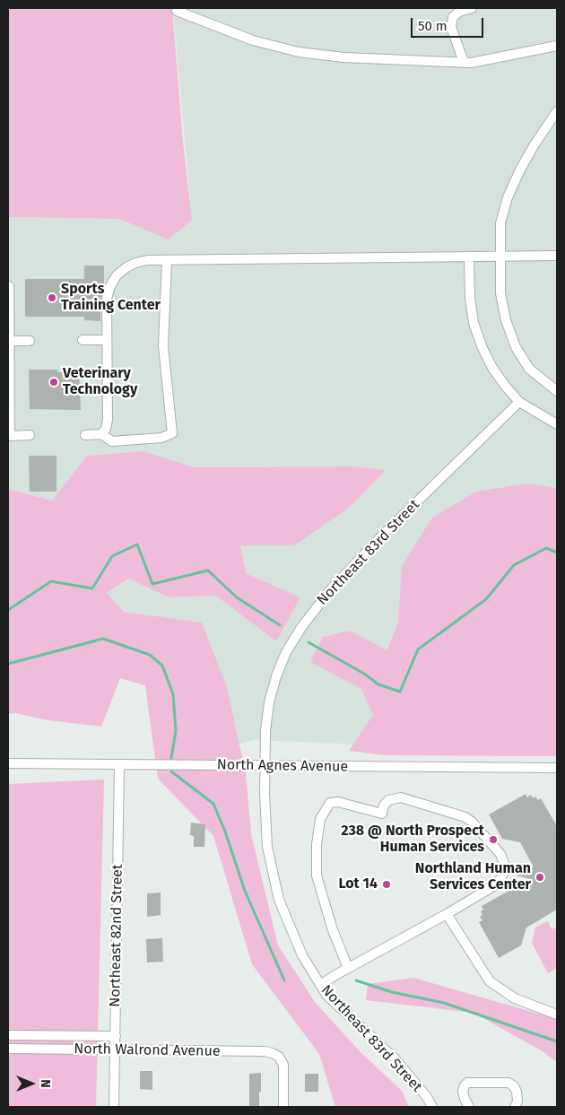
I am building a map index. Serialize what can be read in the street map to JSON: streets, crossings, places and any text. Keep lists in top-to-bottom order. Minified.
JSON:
{"streets":{"street":["Northeast 83rd Street","North Agnes Avenue","Northeast 82nd Street","North Walrond Avenue"]},"crossings":[["Northeast 83rd Street","North Agnes Avenue"],["North Agnes Avenue","Northeast 82nd Street"],["Northeast 82nd Street","North Walrond Avenue"]],"places":["Sports Training Center","Veterinary Technology","238 @ North Prospect Human Services","Northland Human Services Center","Lot 14"],"scale_bar":"50 m","north":"right"}
